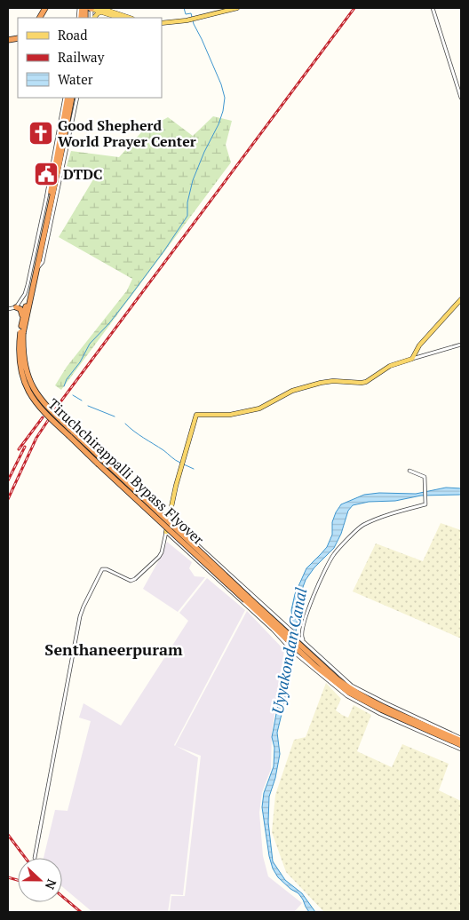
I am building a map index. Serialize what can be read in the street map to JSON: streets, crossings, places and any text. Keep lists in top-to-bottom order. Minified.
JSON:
{"streets":{"highway":["Tiruchchirappalli Bypass Flyover"]},"districts":["Senthaneerpuram"],"water":["Uyyakondan Canal"],"places":{"church":["Good Shepherd World Prayer Center"],"public building":["DTDC"]},"legend":["Road","Railway","Water"],"north":"right"}
